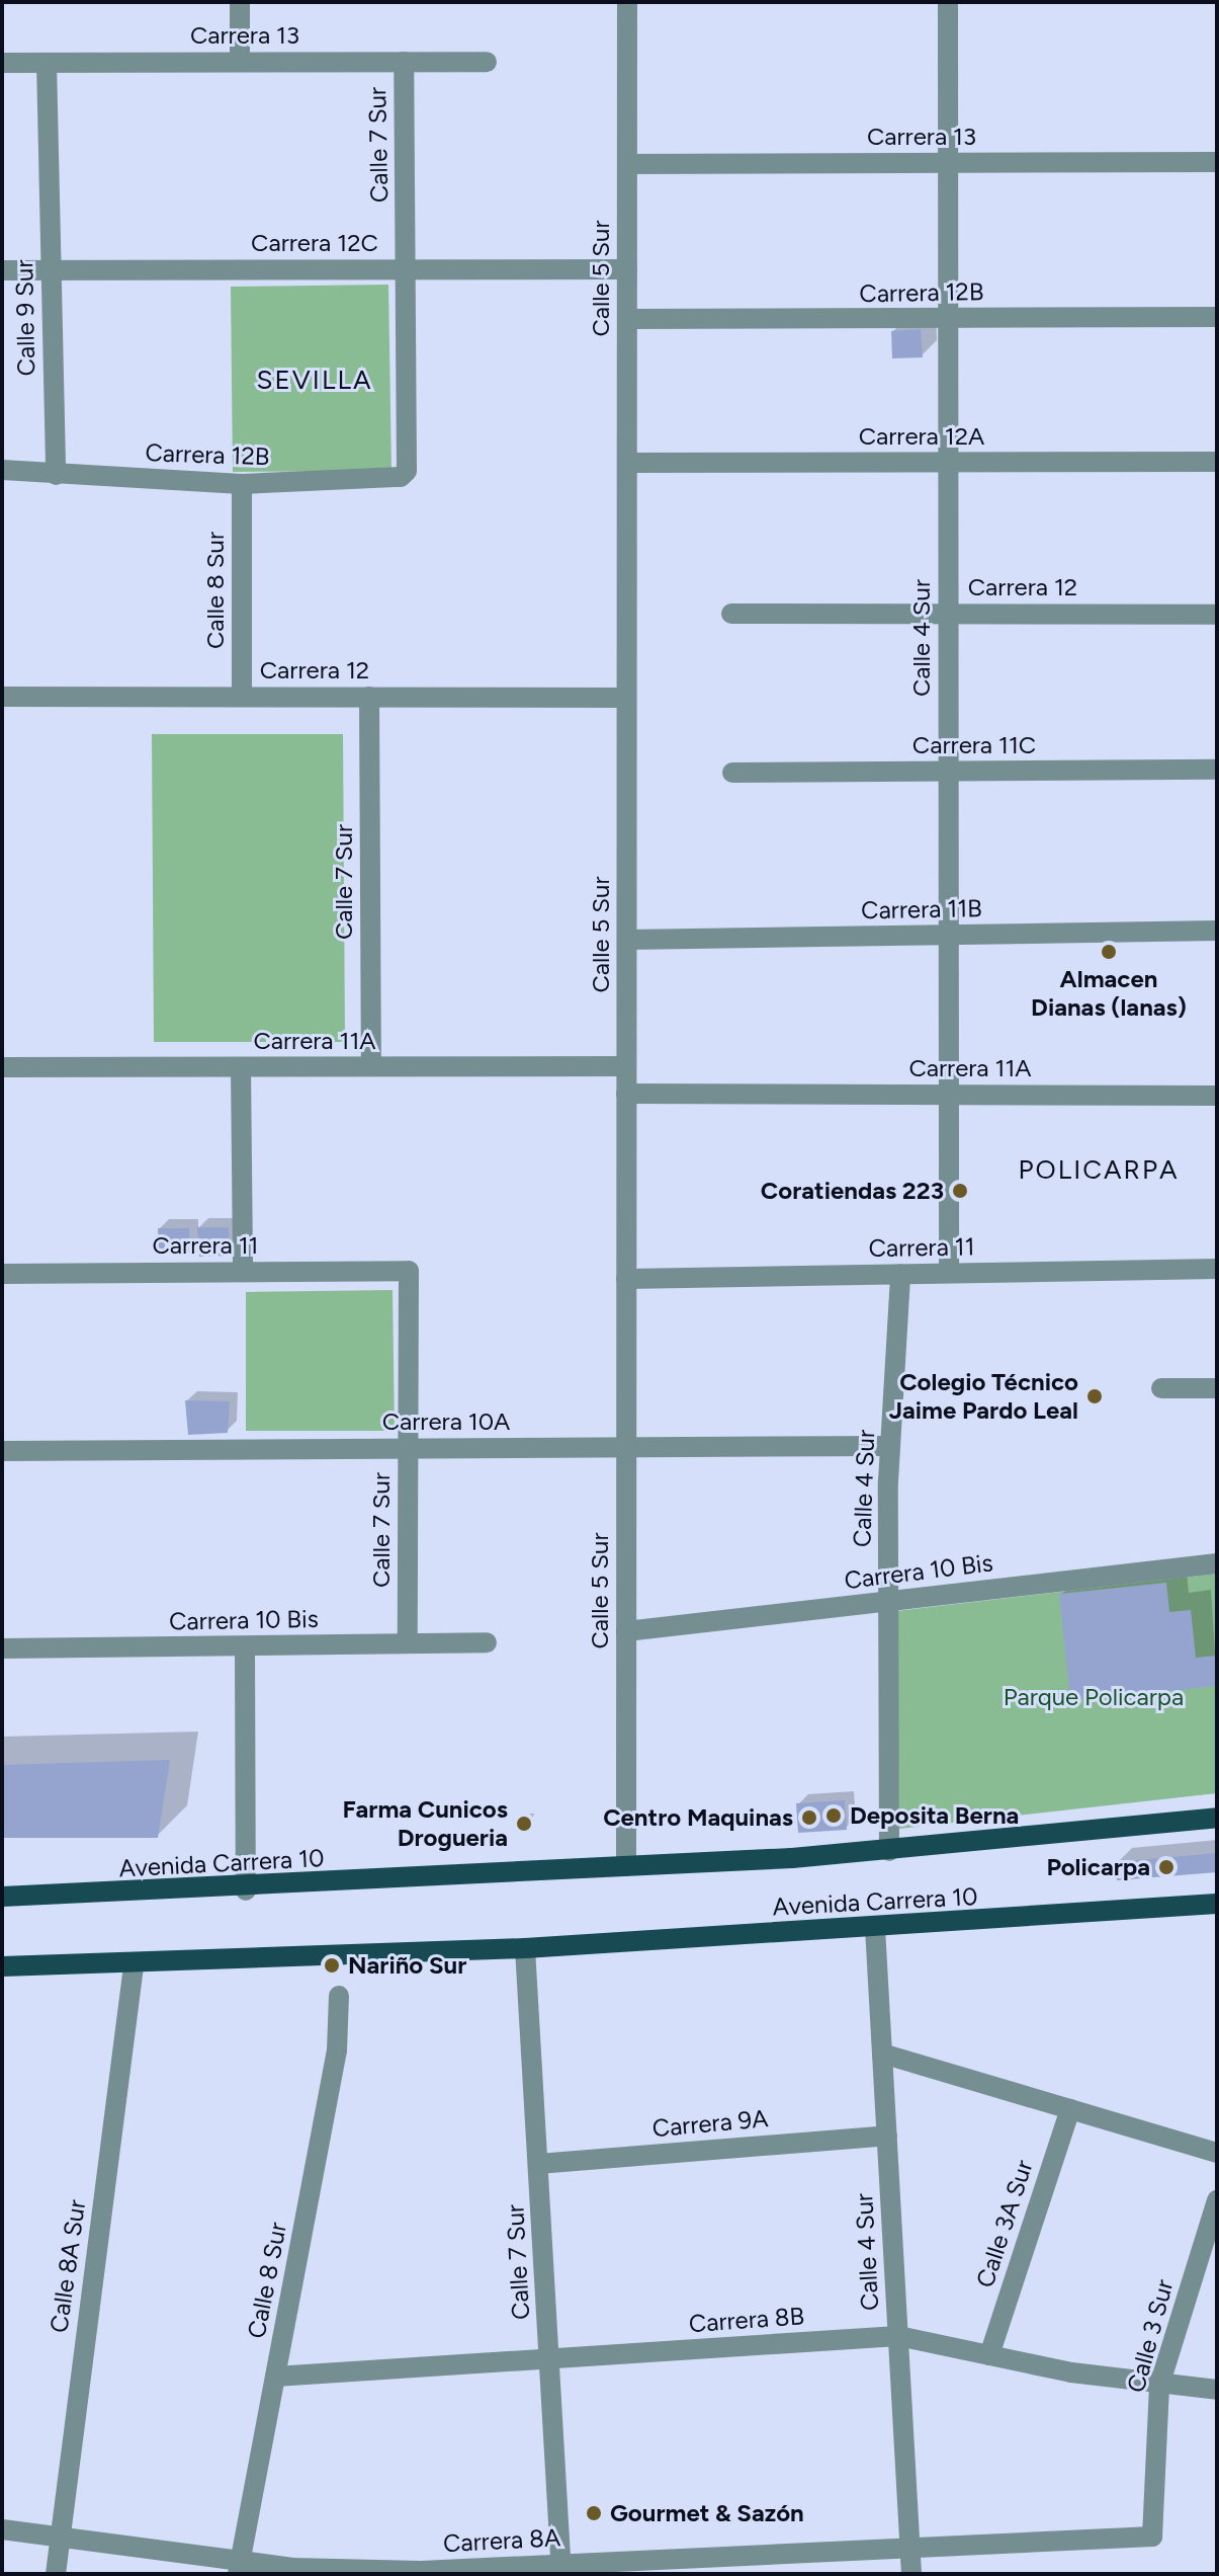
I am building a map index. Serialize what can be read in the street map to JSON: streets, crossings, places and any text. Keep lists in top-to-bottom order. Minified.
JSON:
{"streets":{"main road":["Avenida Carrera 10"],"street":["Carrera 13","Calle 7 Sur","Carrera 12C","Calle 5 Sur","Carrera 12B","Calle 9 Sur","Carrera 12A","Carrera 12","Calle 8 Sur","Calle 4 Sur","Carrera 11C","Carrera 11B","Carrera 11A","Carrera 11","Carrera 10A","Carrera 10 Bis","Carrera 9A","Calle 3A Sur","Calle 8A Sur","Carrera 8B","Calle 3 Sur","Carrera 8A"]},"crossings":[["Carrera 13","Calle 7 Sur"],["Carrera 13","Calle 5 Sur"],["Carrera 13","Calle 9 Sur"],["Carrera 13","Calle 4 Sur"],["Calle 7 Sur","Carrera 12C"],["Calle 7 Sur","Carrera 12B"],["Calle 7 Sur","Carrera 12"],["Calle 7 Sur","Carrera 11A"],["Calle 7 Sur","Carrera 11"],["Calle 7 Sur","Carrera 10A"],["Calle 7 Sur","Carrera 10 Bis"],["Calle 7 Sur","Avenida Carrera 10"],["Calle 7 Sur","Carrera 9A"],["Calle 7 Sur","Carrera 8B"],["Calle 7 Sur","Carrera 8A"],["Carrera 12C","Calle 5 Sur"],["Carrera 12C","Calle 9 Sur"],["Calle 5 Sur","Carrera 12B"],["Calle 5 Sur","Carrera 12A"],["Calle 5 Sur","Carrera 12"],["Calle 5 Sur","Carrera 11B"],["Calle 5 Sur","Carrera 11A"],["Calle 5 Sur","Carrera 11"],["Calle 5 Sur","Carrera 10A"],["Calle 5 Sur","Carrera 10 Bis"],["Calle 5 Sur","Avenida Carrera 10"],["Carrera 12B","Calle 9 Sur"],["Carrera 12B","Calle 8 Sur"],["Carrera 12B","Calle 4 Sur"],["Carrera 12A","Calle 4 Sur"],["Carrera 12","Calle 8 Sur"],["Carrera 12","Calle 4 Sur"],["Calle 8 Sur","Carrera 8B"],["Calle 8 Sur","Carrera 8A"],["Calle 4 Sur","Carrera 11C"],["Calle 4 Sur","Carrera 11B"],["Calle 4 Sur","Carrera 11A"],["Calle 4 Sur","Carrera 11"],["Calle 4 Sur","Carrera 10A"],["Calle 4 Sur","Carrera 10 Bis"],["Calle 4 Sur","Avenida Carrera 10"],["Calle 4 Sur","Carrera 9A"],["Calle 4 Sur","Carrera 8B"],["Calle 4 Sur","Carrera 8A"],["Avenida Carrera 10","Calle 8A Sur"],["Calle 3A Sur","Carrera 8B"],["Calle 8A Sur","Carrera 8A"],["Carrera 8B","Calle 3 Sur"],["Calle 3 Sur","Carrera 8A"]],"districts":["SEVILLA","POLICARPA"],"parks":["Parque Policarpa"],"places":["Almacen Dianas (lanas)","Coratiendas 223","Colegio Técnico Jaime Pardo Leal","Deposita Berna","Centro Maquinas","Farma Cunicos Drogueria","Policarpa","Nariño Sur","Gourmet & Sazón"]}
